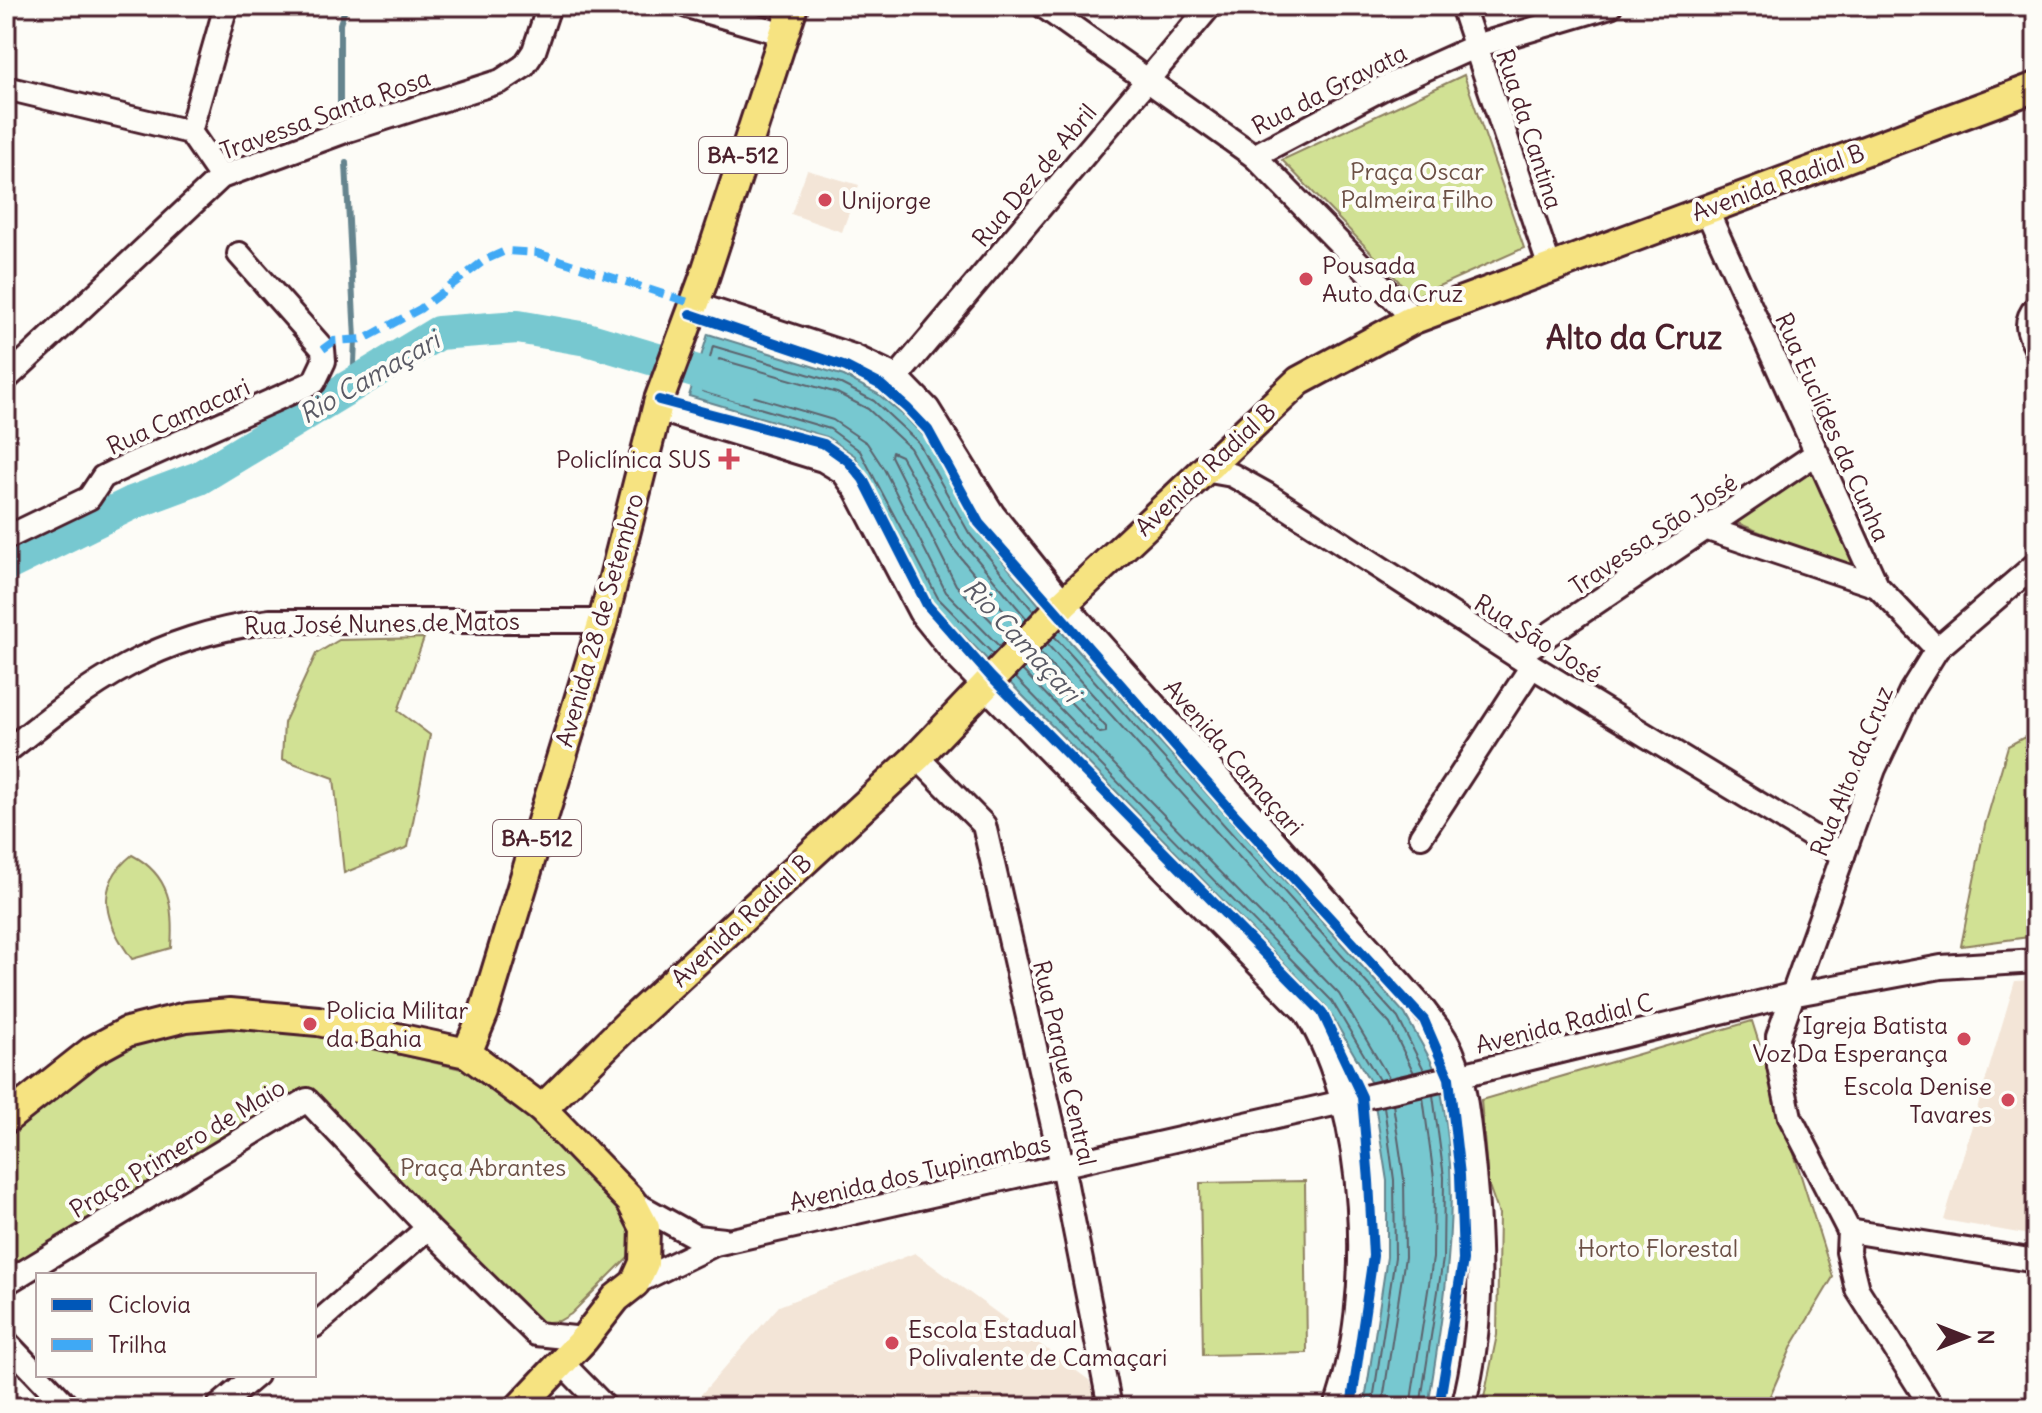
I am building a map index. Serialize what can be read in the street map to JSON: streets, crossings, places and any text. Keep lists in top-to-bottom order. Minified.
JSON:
{"streets":{"main road":["BA-512","Avenida Radial B","Avenida 28 de Setembro"],"street":["Rua da Gravata","Travessa Santa Rosa","Rua da Cantina","Rua Dez de Abril","Rua Camacari","Rua Euclídes da Cunha","Travessa São José","Rua José Nunes de Matos","Rua São José","Avenida Camaçari","Rua Alto da Cruz","Avenida Radial C","Rua Parque Central","Praça Primero de Maio","Avenida dos Tupinambas"]},"crossings":[["Rua da Gravata","Rua da Cantina"],["Rua da Cantina","Avenida Radial B"],["Rua Dez de Abril","Avenida Camaçari"],["Avenida Radial B","Rua Euclídes da Cunha"],["Avenida Radial B","Rua São José"],["Avenida Radial B","Avenida Camaçari"],["Avenida Radial B","Rua Parque Central"],["Rua Euclídes da Cunha","Travessa São José"],["Rua Euclídes da Cunha","Rua Alto da Cruz"],["Travessa São José","Rua São José"],["Avenida 28 de Setembro","Rua José Nunes de Matos"],["Avenida 28 de Setembro","Avenida Camaçari"],["Rua São José","Rua Alto da Cruz"],["Avenida Camaçari","Avenida Radial C"],["Rua Alto da Cruz","Avenida Radial C"],["Avenida Radial C","Avenida dos Tupinambas"],["Rua Parque Central","Avenida dos Tupinambas"]],"districts":["Alto da Cruz"],"water":["Rio Camaçari"],"parks":["Praça Oscar Palmeira Filho","Praça Abrantes","Horto Florestal"],"places":{"other":["Unijorge","Pousada Auto da Cruz","Policia Militar da Bahia","Igreja Batista Voz Da Esperança","Escola Denise Tavares","Escola Estadual Polivalente de Camaçari"],"health":["Policlínica SUS"]},"legend":["Ciclovia","Trilha"],"north":"right"}
